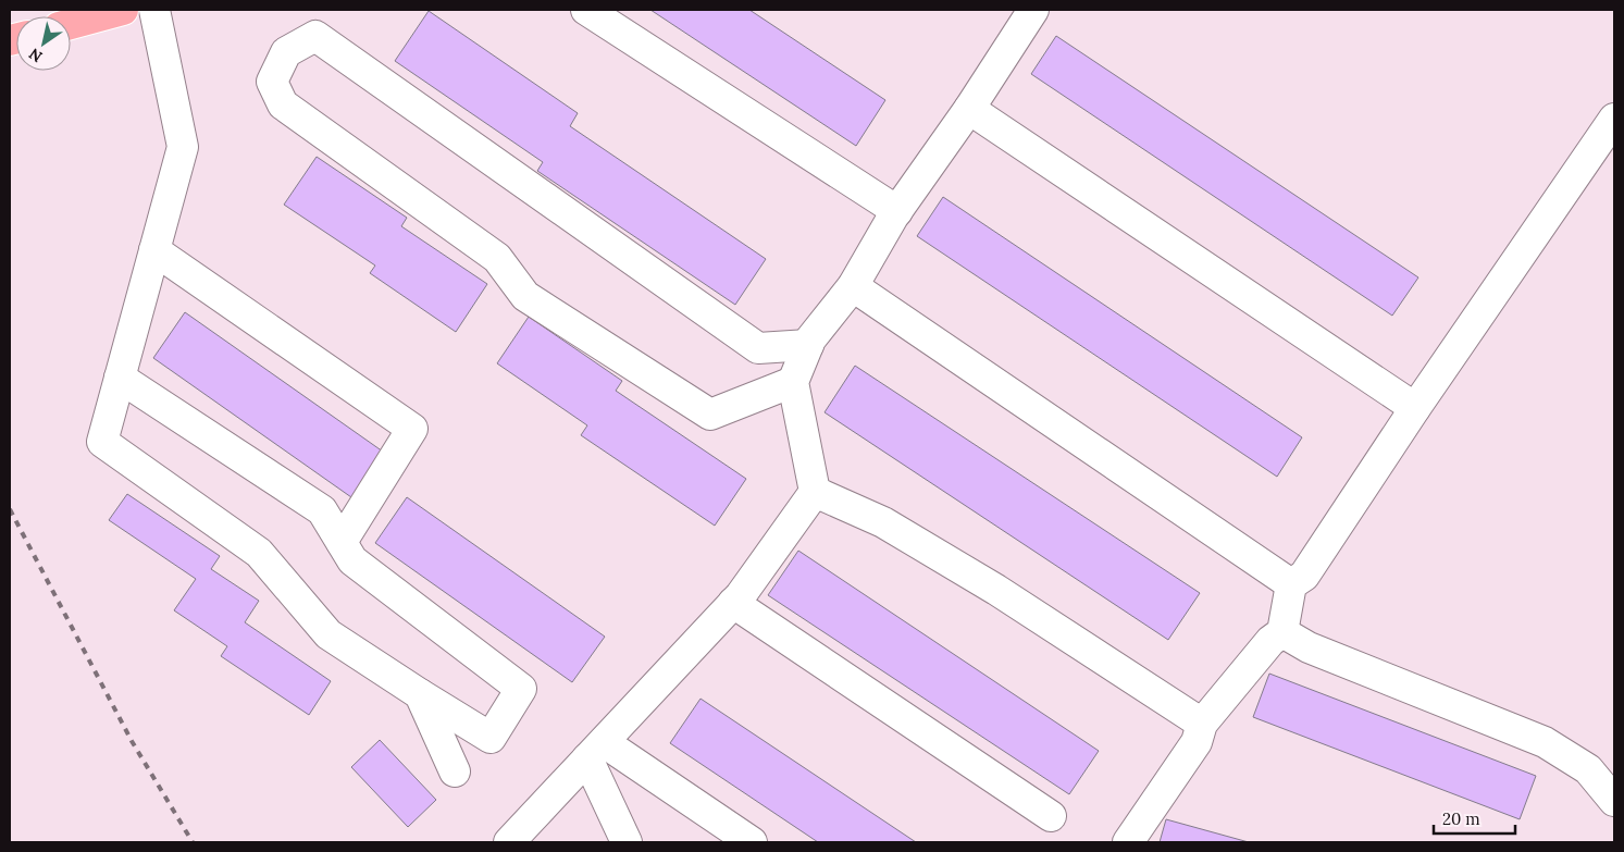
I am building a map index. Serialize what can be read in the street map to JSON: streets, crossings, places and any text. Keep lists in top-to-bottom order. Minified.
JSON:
{"scale_bar":"20 m","north":"bottom left"}
